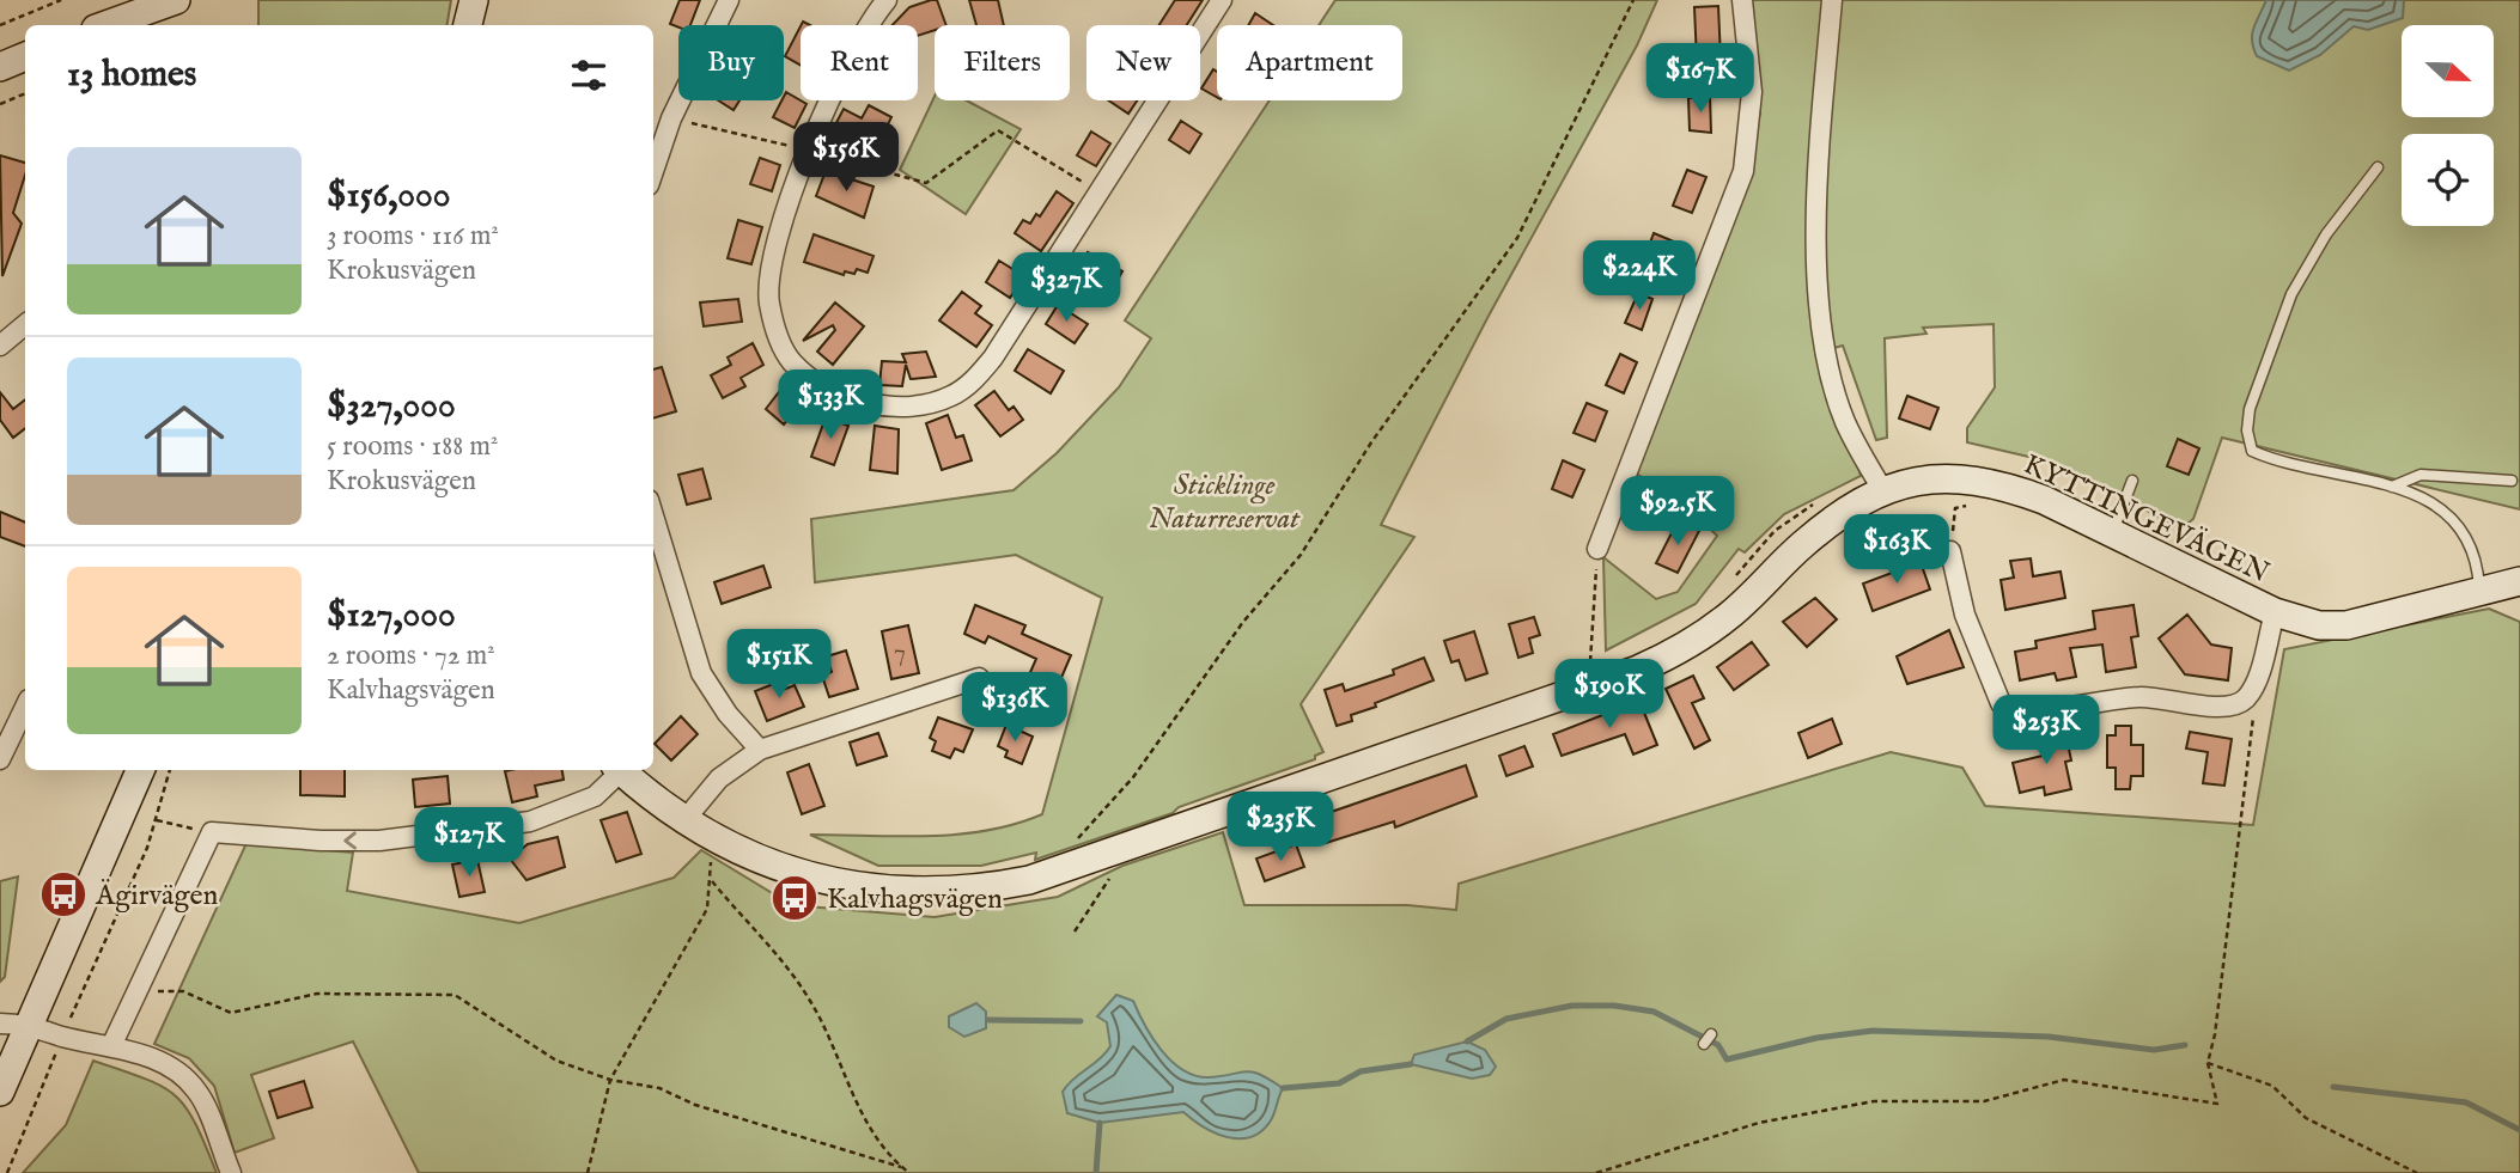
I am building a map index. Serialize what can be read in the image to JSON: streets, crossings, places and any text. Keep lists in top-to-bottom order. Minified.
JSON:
{"streets":{"street":["KYTTINGEVÄGEN"]},"parks":["Sticklinge Naturreservat"],"places":{"bus stop":["Ägirvägen","Kalvhagsvägen"]},"house_numbers":["7"],"north":"right","page":{"chip":["Buy","Rent","Filters","New","Apartment"],"heading":"13 homes","price":["$167K","$156K","$224K","$327K","$133K","$92.5K","$163K","$151K","$190K","$136K","$253K","$235K","$127K"],"list":[{"name":"$156,000","note":"3 rooms · 116 m² · Krokusvägen"},{"name":"$327,000","note":"5 rooms · 188 m² · Krokusvägen"},{"name":"$127,000","note":"2 rooms · 72 m² · Kalvhagsvägen"}]}}
